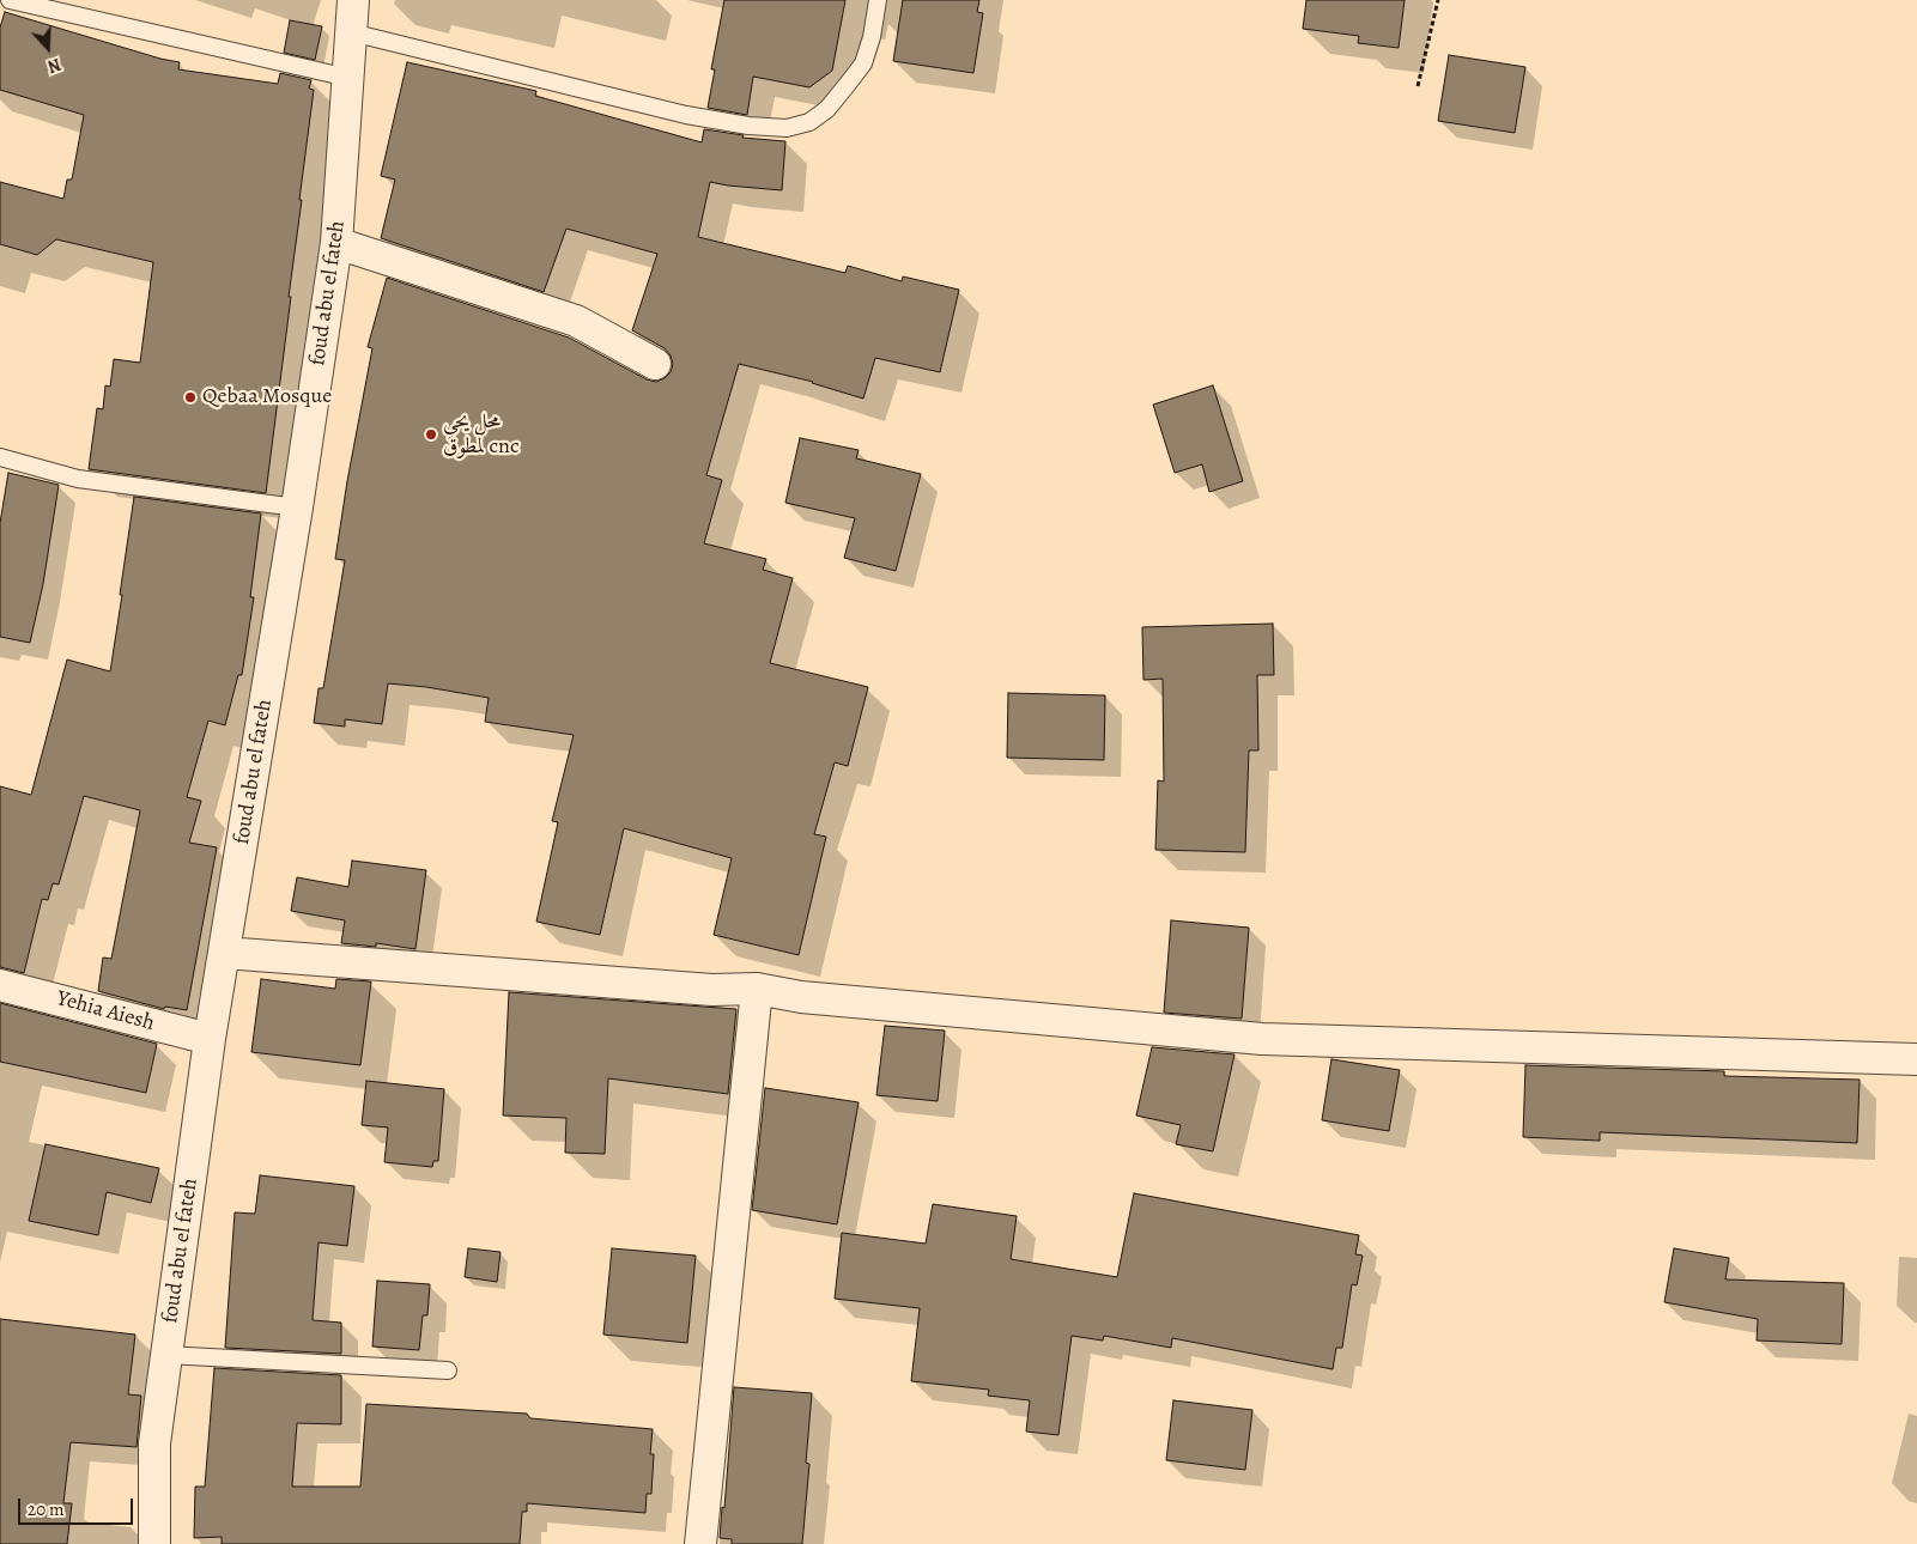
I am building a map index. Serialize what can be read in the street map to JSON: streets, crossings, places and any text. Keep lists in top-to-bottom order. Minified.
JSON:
{"streets":{"street":["foud abu el fateh","Yehia Aiesh"]},"crossings":[["foud abu el fateh","Yehia Aiesh"]],"places":["Qebaa Mosque","محل يحي لمطوق cnc"],"scale_bar":"20 m","north":"bottom"}
